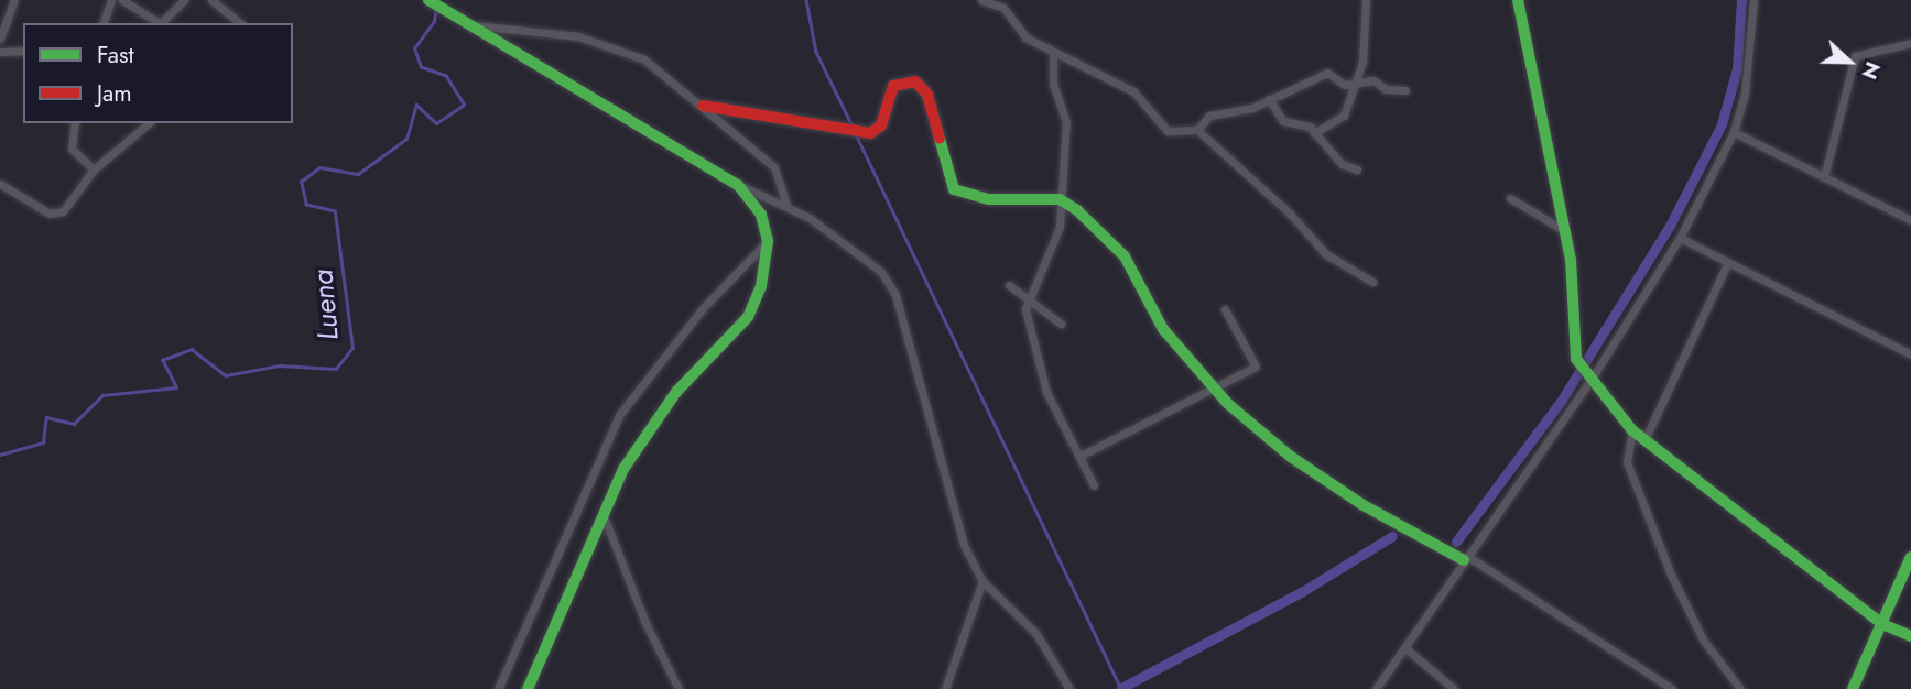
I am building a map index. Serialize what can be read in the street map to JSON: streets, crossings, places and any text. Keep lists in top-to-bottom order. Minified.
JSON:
{"water":["Luena"],"legend":["Fast","Jam"],"north":"right"}
